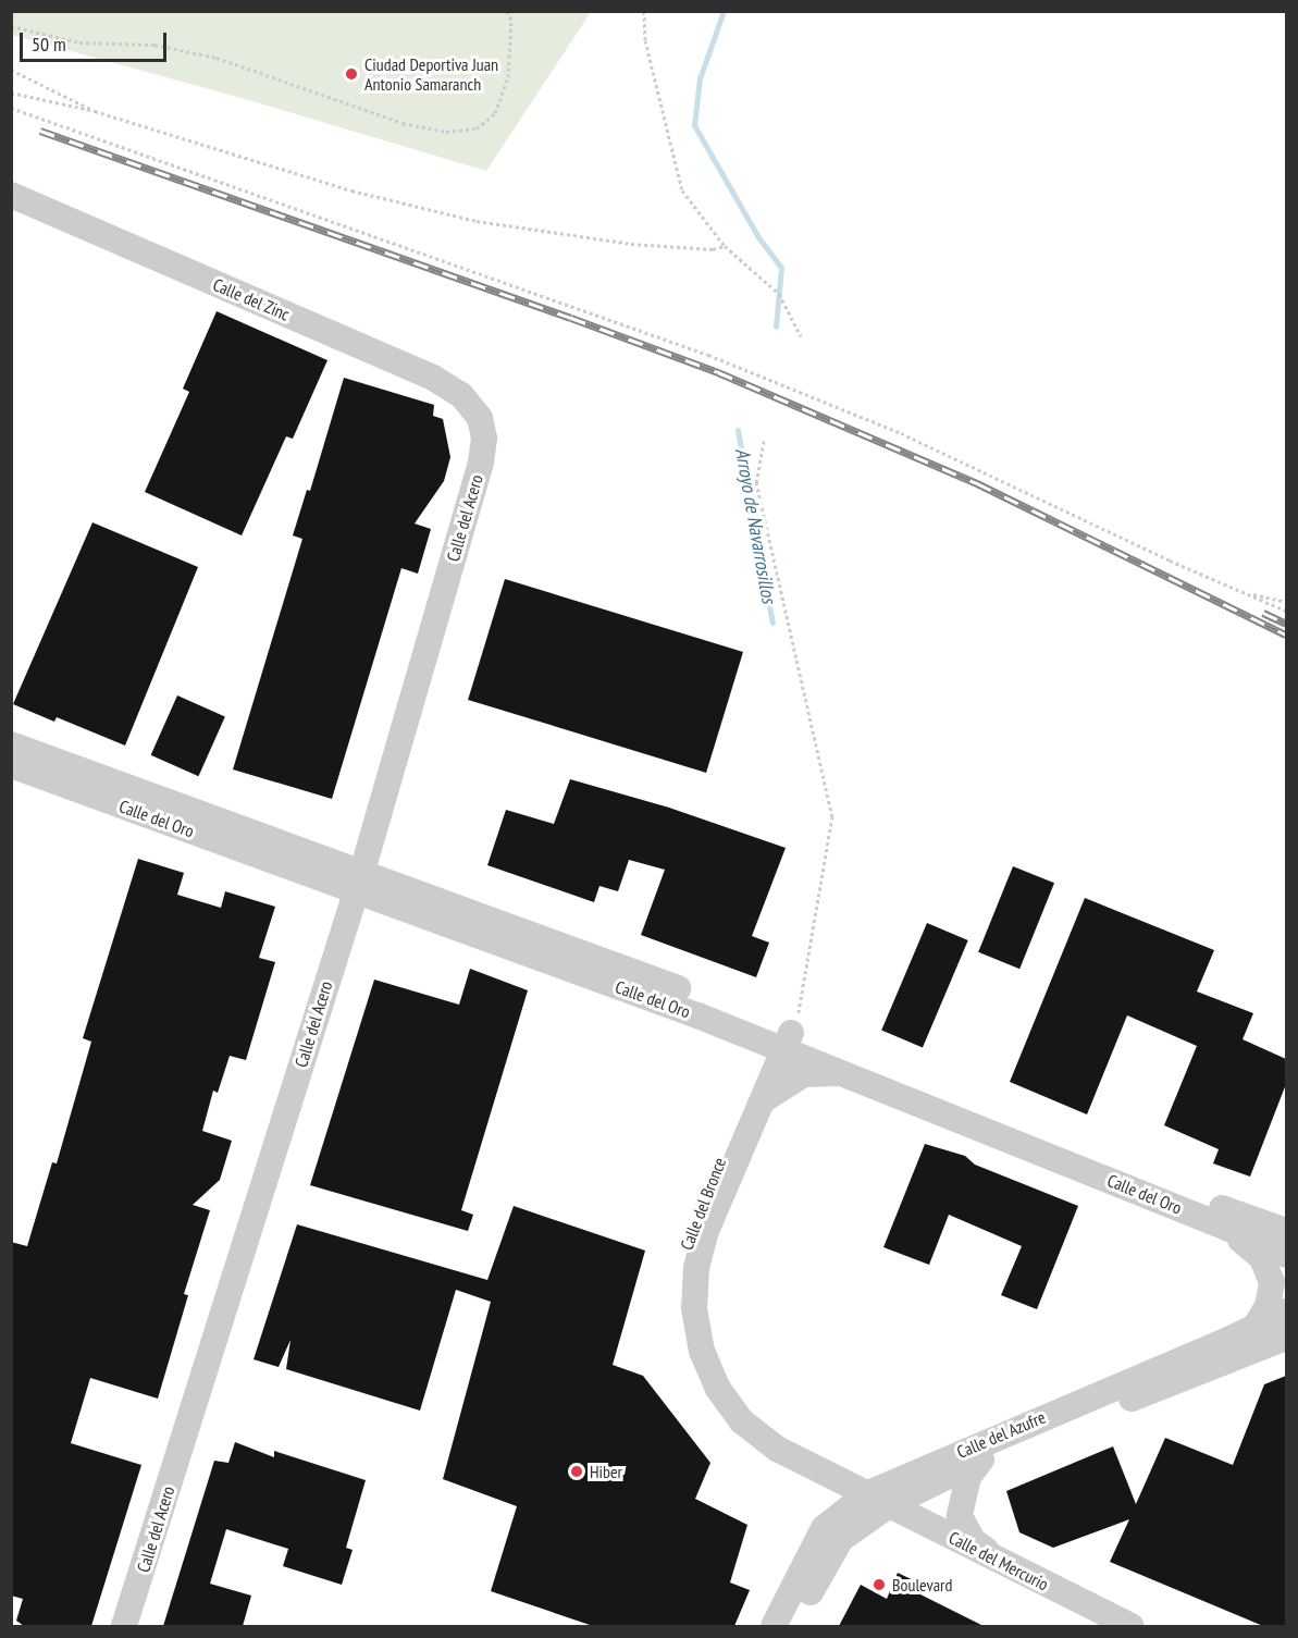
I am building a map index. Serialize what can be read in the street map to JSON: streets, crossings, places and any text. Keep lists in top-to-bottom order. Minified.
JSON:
{"streets":{"street":["Calle del Zinc","Calle del Acero","Calle del Oro","Calle del Bronce","Calle del Azufre","Calle del Mercurio"]},"crossings":[["Calle del Zinc","Calle del Acero"],["Calle del Acero","Calle del Oro"],["Calle del Oro","Calle del Bronce"],["Calle del Bronce","Calle del Azufre"],["Calle del Bronce","Calle del Mercurio"],["Calle del Azufre","Calle del Mercurio"]],"water":["Arroyo de Navarrosillos"],"places":["Ciudad Deportiva Juan Antonio Samaranch","Hiber","Boulevard"],"scale_bar":"50 m"}
